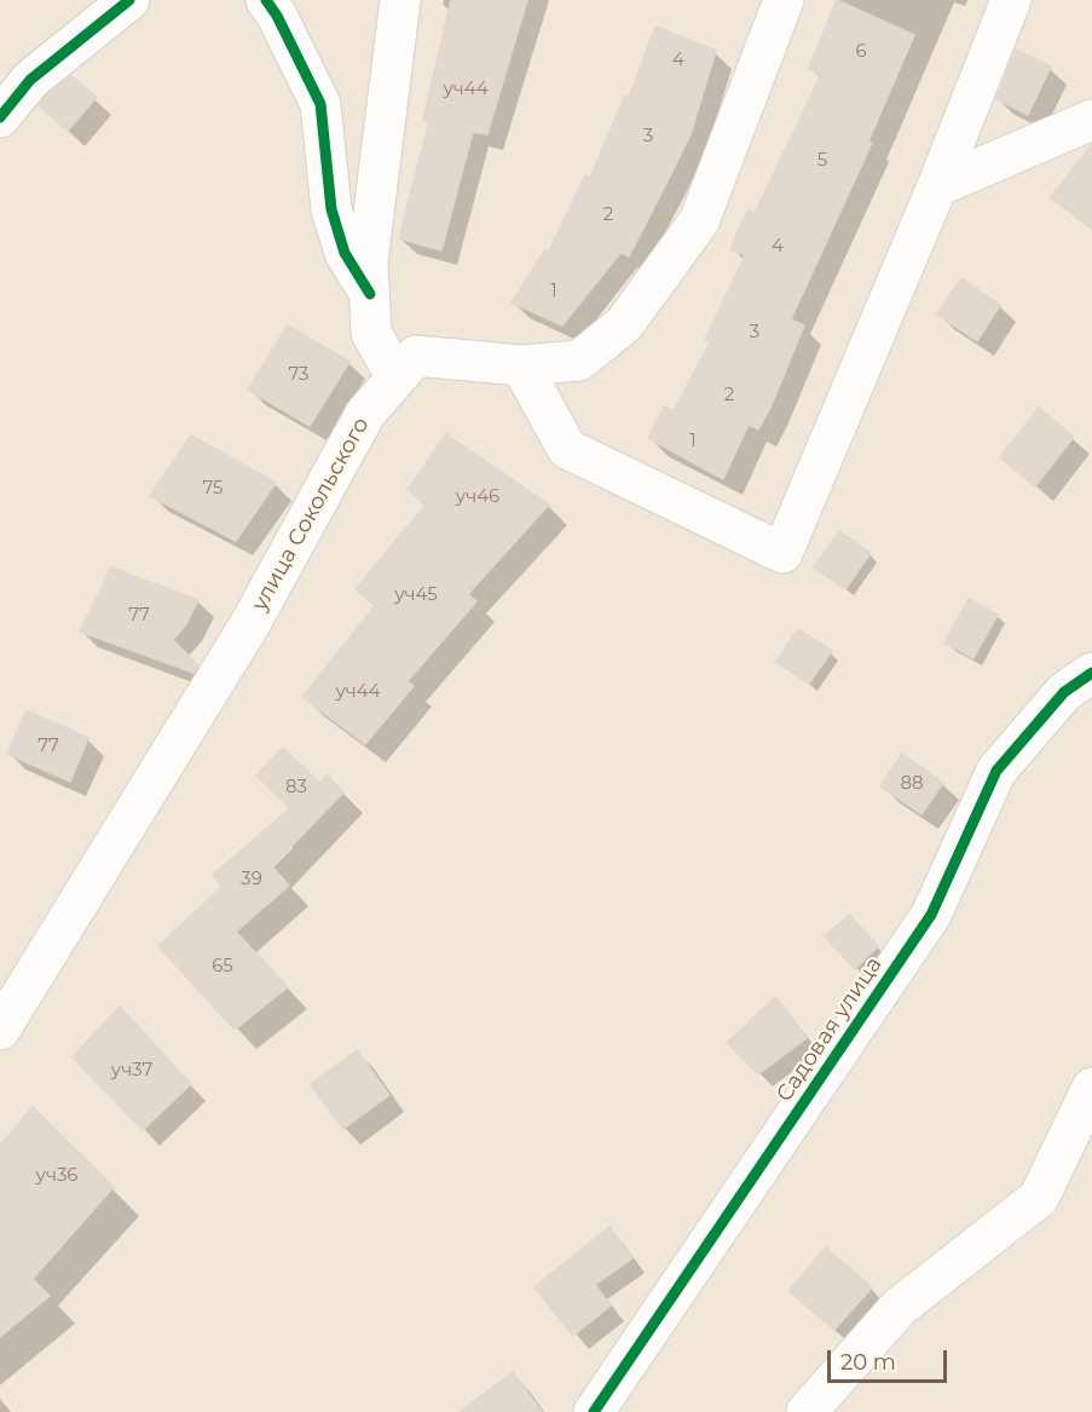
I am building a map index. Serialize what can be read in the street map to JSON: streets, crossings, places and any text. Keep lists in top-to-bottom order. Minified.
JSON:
{"streets":{"street":["улица Сокольского","Садовая улица"]},"house_numbers":["6","4","уч44","3","5","2","4","1","3","73","2","1","75","уч46","уч45","77","уч44","77","88","83","39","65","уч37","уч36"],"scale_bar":"20 m"}
